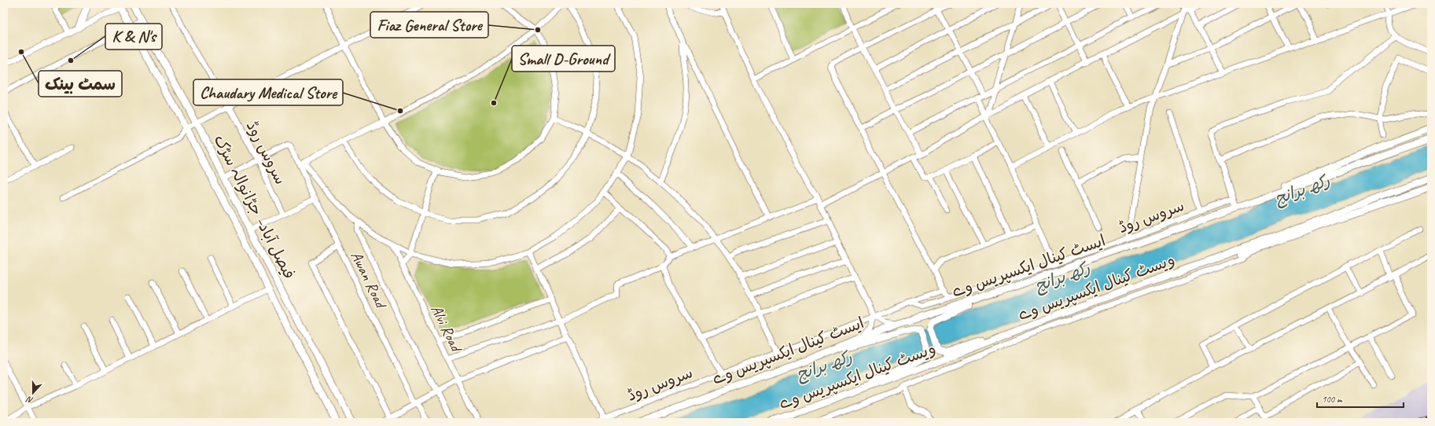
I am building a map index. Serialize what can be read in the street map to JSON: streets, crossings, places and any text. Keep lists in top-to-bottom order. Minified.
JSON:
{"streets":{"main road":["فیصل آباد– جڑانوالہ سڑک","ایسٹ کینال ایکسپریس وے","ویسٹ کینال ایکسپریس وے"],"street":["سروس روڈ","Awan Road","Alvi Road"]},"crossings":[["سروس روڈ","Awan Road"]],"water":["رکھ برانچ"],"places":["Fiaz General Store","سمٹ بینک","K & N's","Small D-Ground","Chaudary Medical Store"],"scale_bar":"100 m","north":"bottom"}
